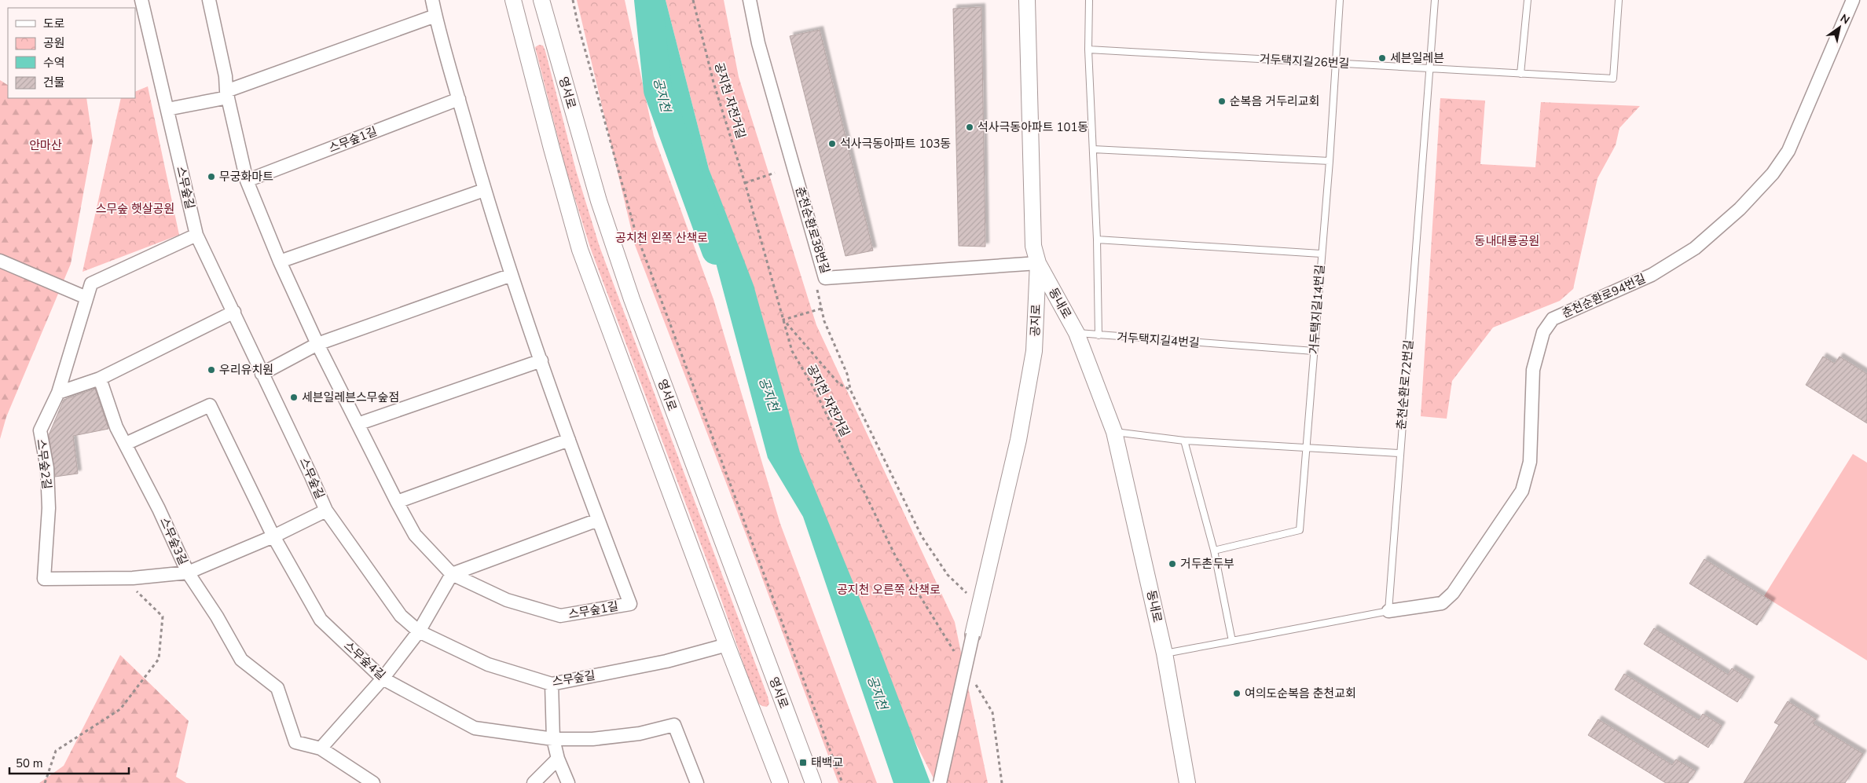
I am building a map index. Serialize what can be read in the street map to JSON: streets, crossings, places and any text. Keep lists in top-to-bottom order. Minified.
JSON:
{"streets":{"street":["영서로","스무숲1길","스무숲길","춘천순환로38번길","춘천순환로94번길","동내로","공지로","스무숲2길","스무숲3길","스무숲4길"],"lane":["거두택지길26번길","거두택지길14번길","거두택지길4번길","춘천순환로72번길"],"path":["공지천 자전거길"]},"crossings":[["거두택지길26번길","거두택지길14번길"],["거두택지길26번길","춘천순환로72번길"],["스무숲길","스무숲2길"],["춘천순환로38번길","동내로"],["춘천순환로38번길","공지로"],["춘천순환로94번길","춘천순환로72번길"],["동내로","공지로"],["동내로","거두택지길4번길"],["거두택지길14번길","거두택지길4번길"],["스무숲2길","스무숲3길"],["스무숲2길","스무숲4길"],["스무숲3길","스무숲4길"]],"water":["공지천"],"parks":["안마산","스무숲 햇살공원","공치천 왼쪽 산책로","동내대룡공원","공지천 오른쪽 산책로"],"places":{"other":["세븐일레븐","순복음 거두리교회","석사극동아파트 101동","석사극동아파트 103동","무궁화마트","우리유치원","세븐일레븐스무숲점","거두촌두부","여의도순복음 춘천교회"],"transit":["태백교"]},"legend":["도로","공원","수역","건물"],"scale_bar":"50 m","north":"top right"}
